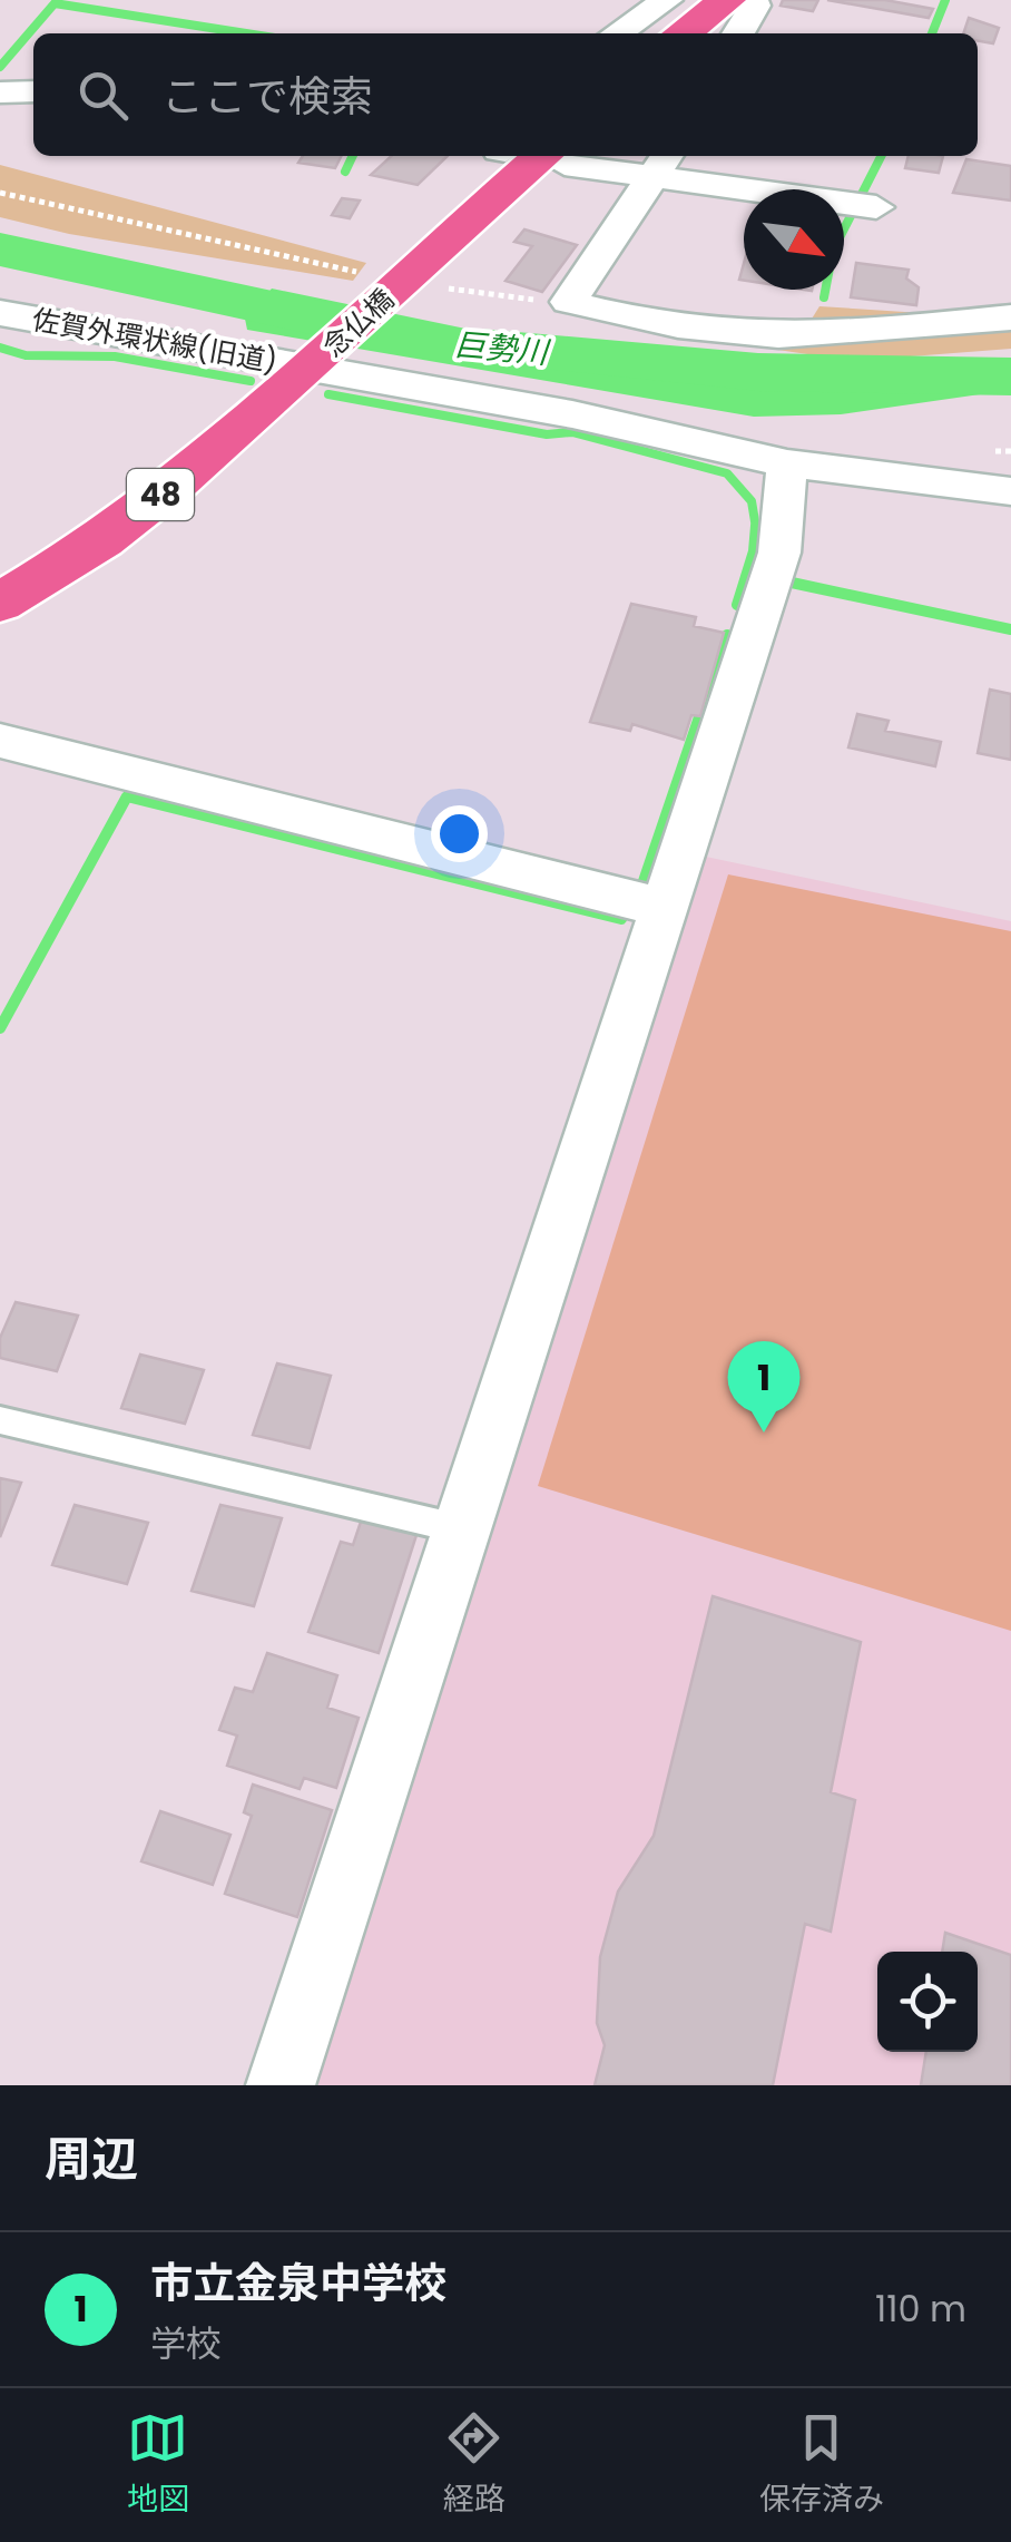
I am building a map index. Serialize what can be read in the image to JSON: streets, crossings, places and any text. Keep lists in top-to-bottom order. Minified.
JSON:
{"streets":{"main road":["念仏橋","48"],"street":["佐賀外環状線(旧道)"]},"crossings":[["念仏橋","佐賀外環状線(旧道)"],["念仏橋","48"],["佐賀外環状線(旧道)","48"]],"water":["巨勢川"],"north":"bottom right","page":{"search":"ここで検索","pins":"1","heading":"周辺","list":[{"mark":"1","name":"市立金泉中学校","note":"学校","value":"110 m"}],"nav":["地図","経路","保存済み"]}}
